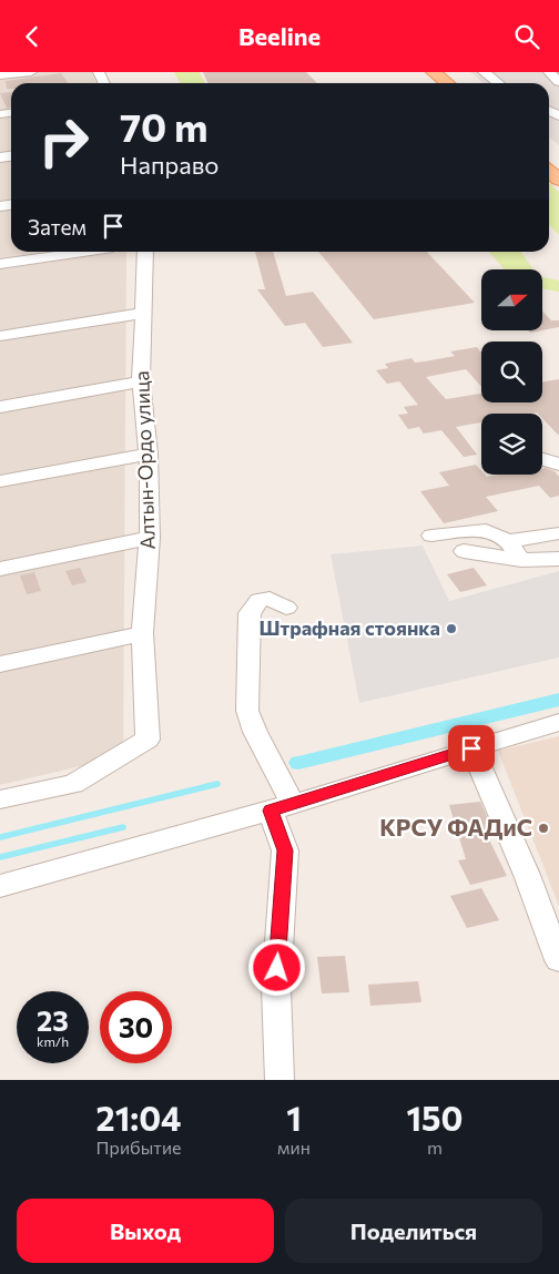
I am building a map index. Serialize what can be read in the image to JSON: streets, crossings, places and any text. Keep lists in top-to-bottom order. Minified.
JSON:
{"streets":{"street":["Алтын-Ордо улица"]},"places":["Штрафная стоянка","КРСУ ФАДиС"],"north":"right","page":{"header":"Beeline","turn":["70 m","Направо"],"then":"Затем","speed":"23 km/h","limit":"30","eta":["21:04","Прибытие","1","мин","150","m"],"buttons":["Выход","Поделиться"]}}
